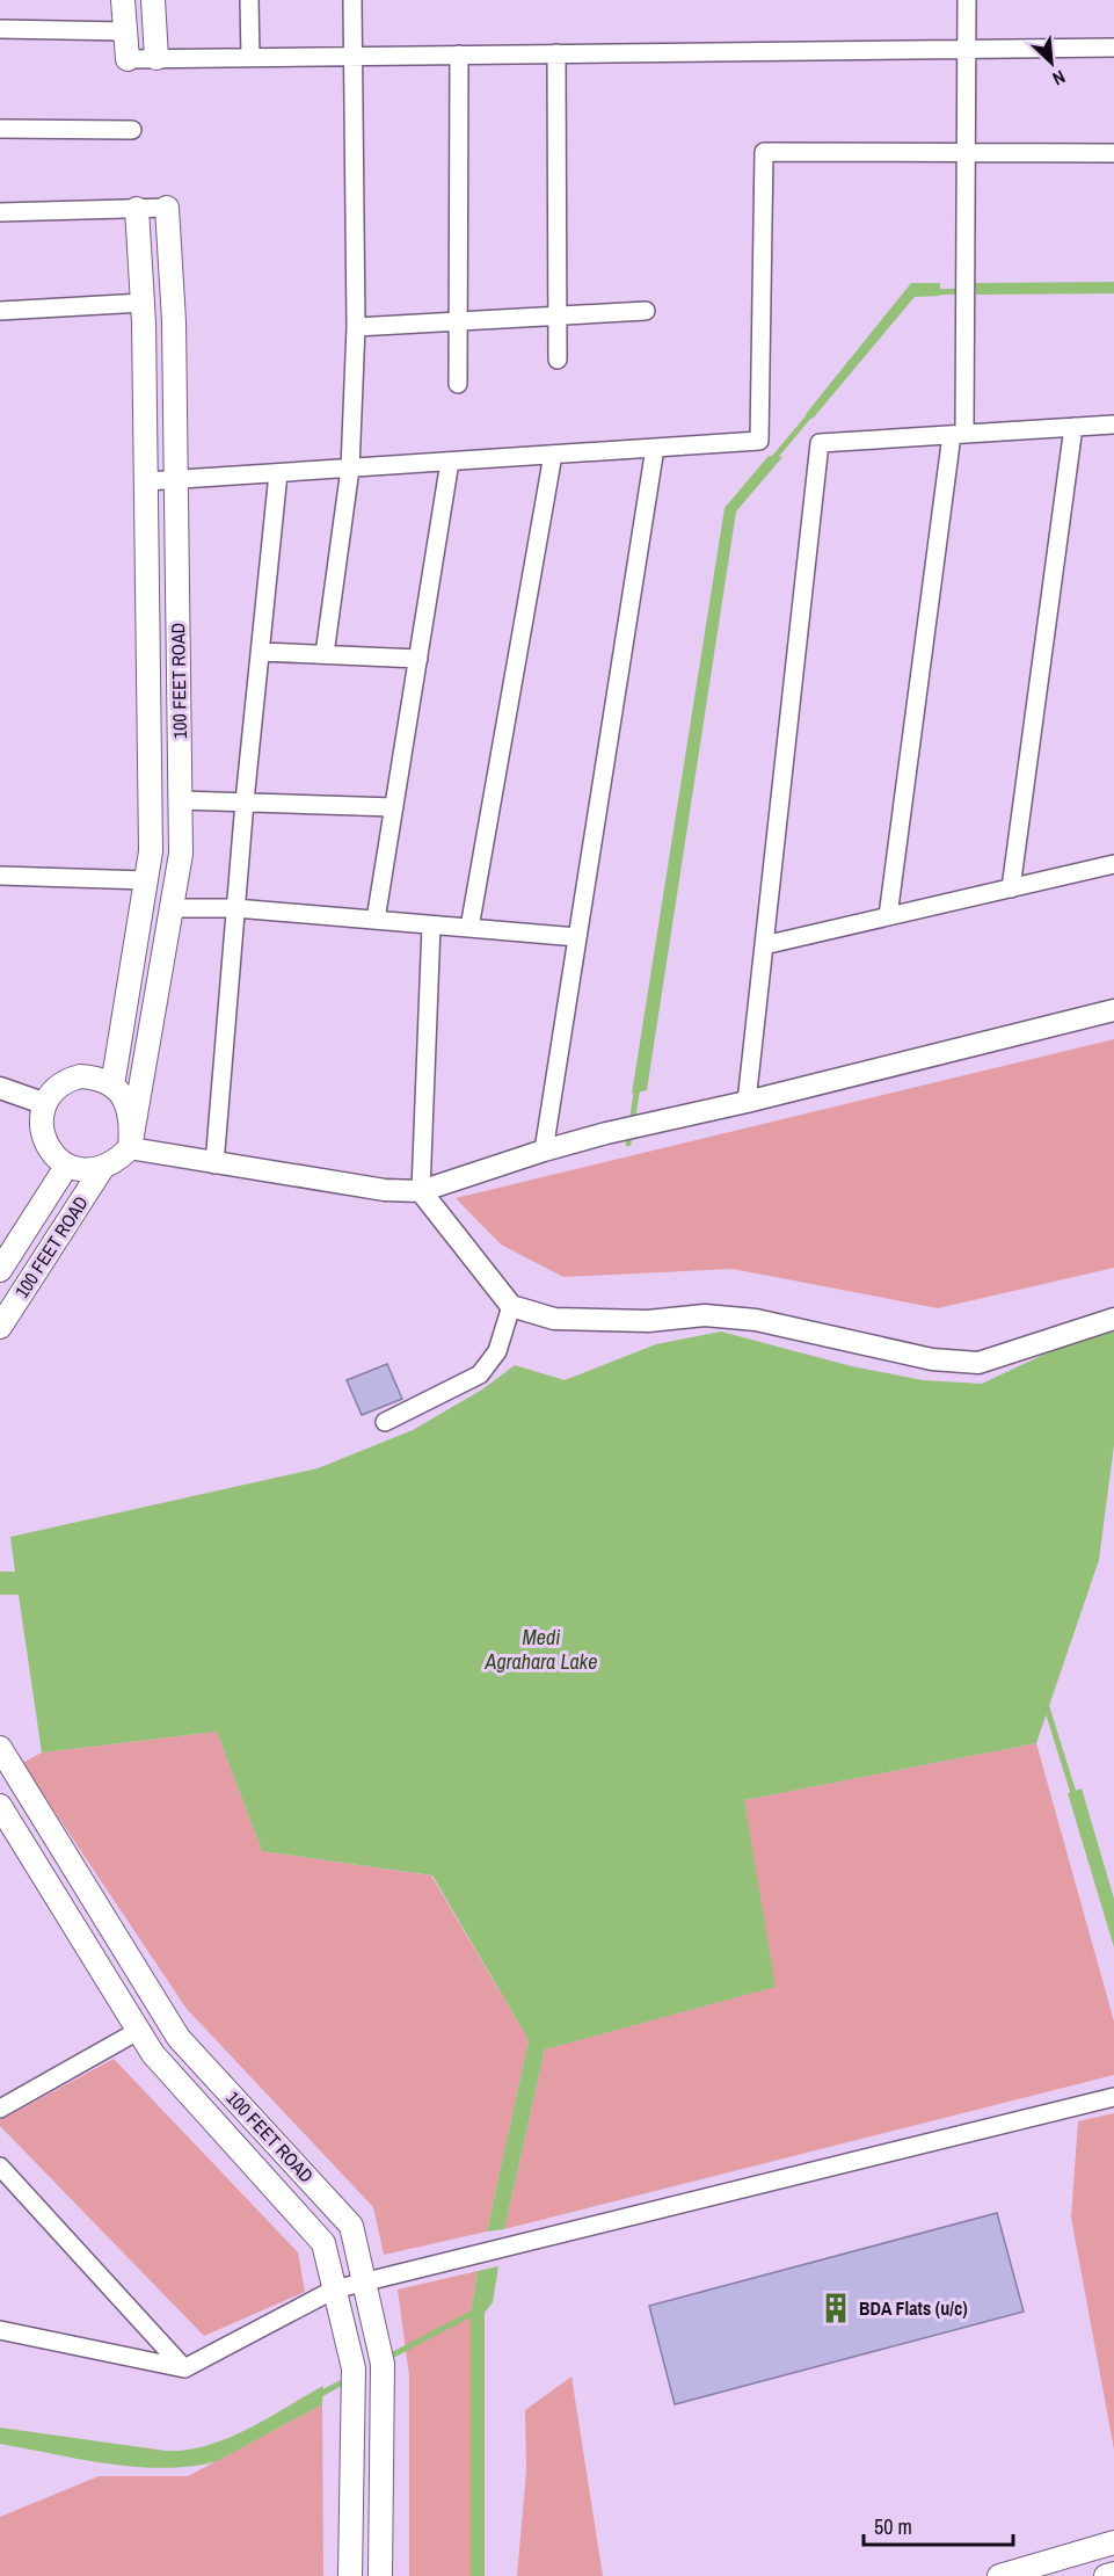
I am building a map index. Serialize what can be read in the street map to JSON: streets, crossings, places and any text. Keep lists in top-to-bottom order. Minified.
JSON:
{"streets":{"main road":["100 FEET ROAD"]},"water":["Medi Agrahara Lake"],"places":{"building":["BDA Flats (u/c)"]},"scale_bar":"50 m","north":"bottom right"}
